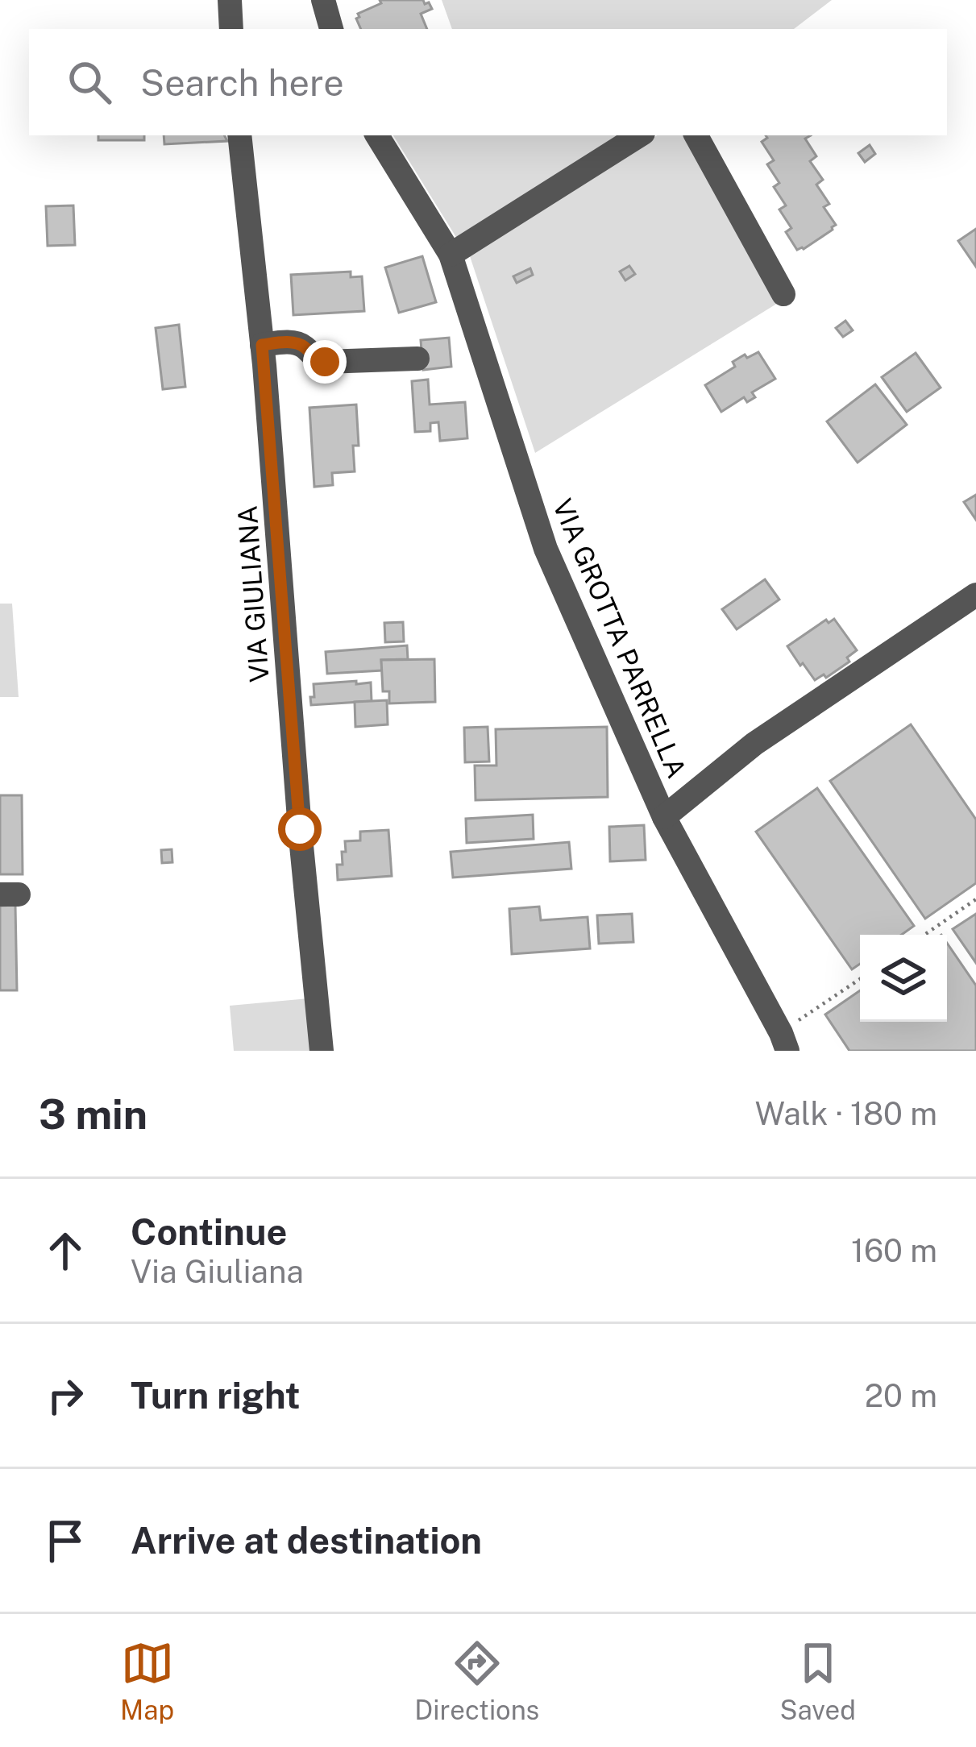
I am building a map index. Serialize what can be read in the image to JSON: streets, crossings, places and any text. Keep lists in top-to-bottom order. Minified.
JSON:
{"streets":{"street":["VIA GIULIANA","VIA GROTTA PARRELLA"]},"page":{"search":"Search here","heading":["3 min","Walk · 180 m"],"list":[["Continue","Via Giuliana","160 m"],["Turn right","20 m"],"Arrive at destination"],"nav":["Map","Directions","Saved"]}}
